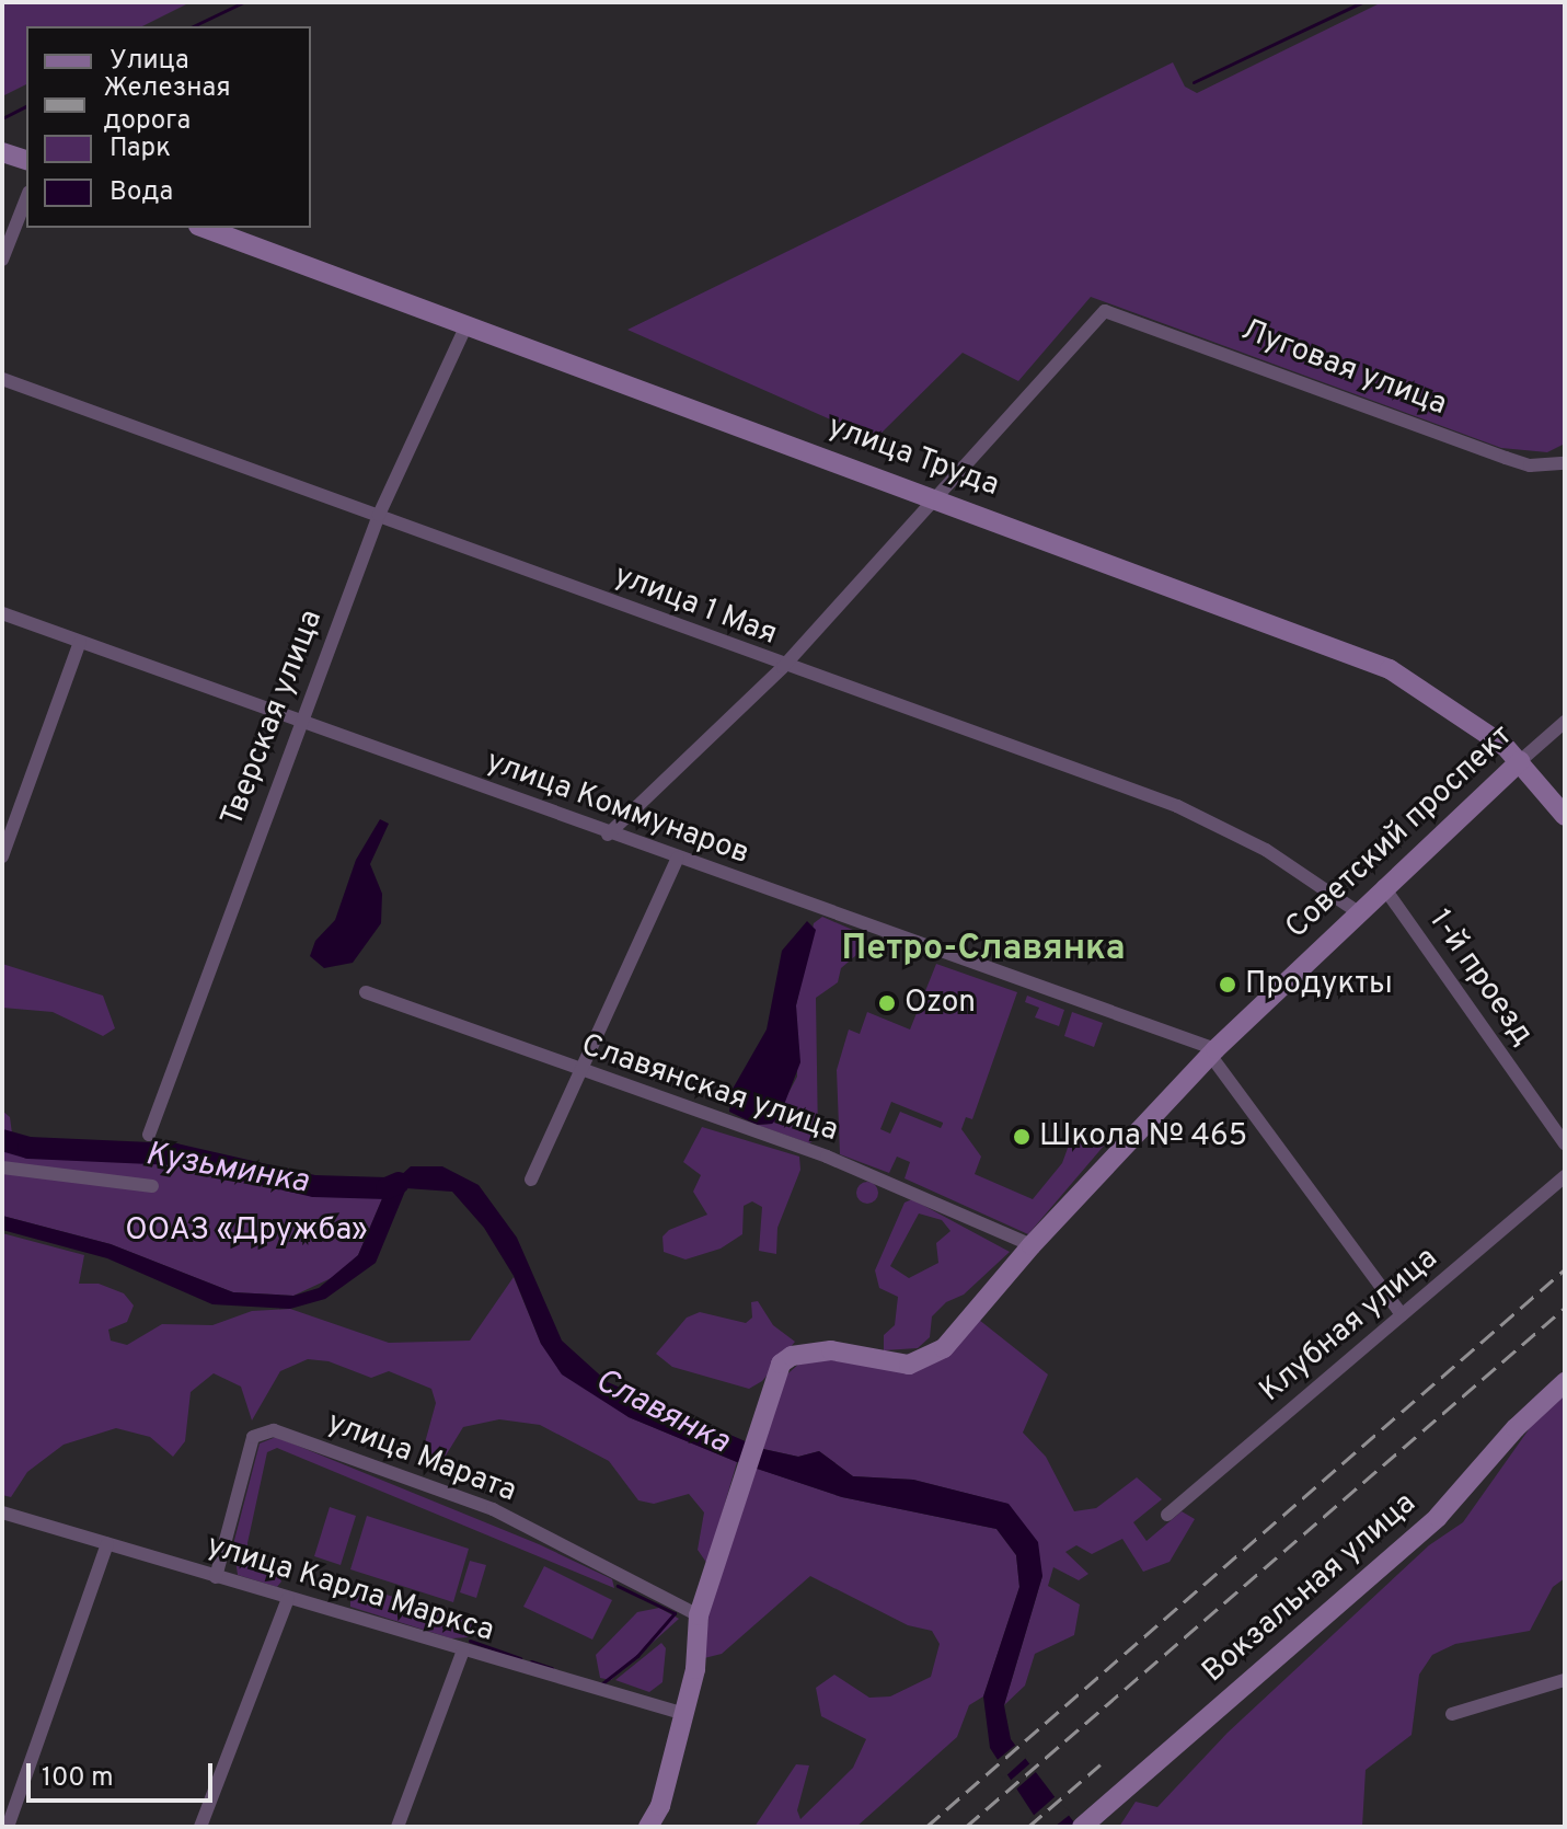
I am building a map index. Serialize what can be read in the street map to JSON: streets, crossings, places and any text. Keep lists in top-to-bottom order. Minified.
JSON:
{"streets":{"street":["Луговая улица","улица Труда","улица 1 Мая","Тверская улица","улица Коммунаров","Советский проспект","1-й проезд","Славянская улица","Клубная улица","улица Марата","Вокзальная улица","улица Карла Маркса"]},"crossings":[["Луговая улица","улица Труда"],["улица Труда","Тверская улица"],["улица Труда","Советский проспект"],["улица 1 Мая","Тверская улица"],["улица 1 Мая","Советский проспект"],["Тверская улица","улица Коммунаров"],["улица Коммунаров","Советский проспект"],["Советский проспект","1-й проезд"],["Советский проспект","Славянская улица"],["Советский проспект","улица Марата"],["улица Марата","улица Карла Маркса"]],"districts":["Петро-Славянка"],"water":["Кузьминка","Славянка"],"parks":["ООАЗ «Дружба»"],"places":["Продукты","Ozon","Школа № 465"],"legend":["Улица","Железная дорога","Парк","Вода"],"scale_bar":"100 m"}
